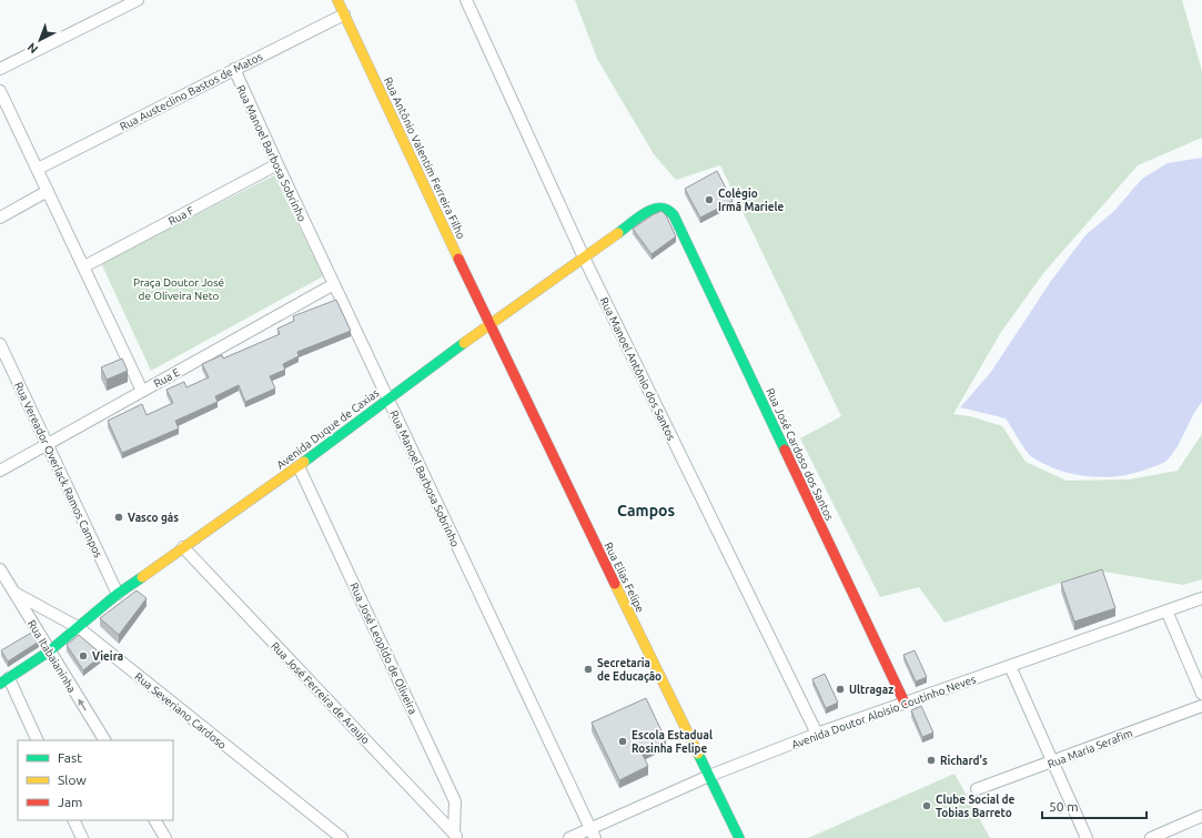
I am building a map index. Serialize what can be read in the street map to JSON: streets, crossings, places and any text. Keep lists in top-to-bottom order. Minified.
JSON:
{"streets":{"street":["Rua Austeclino Bastos de Matos","Rua Manoel Barbosa Sobrinho","Rua Antônio Valentim Ferreira Filho","Rua F","Rua Manoel Antônio dos Santos","Rua E","Avenida Duque de Caxias","Rua José Cardoso dos Santos","Rua Vereador Overlack Ramos Campos","Rua Elias Felipe","Rua José Leopldo de Oliveira","Rua Itabaianinha","Rua José Ferreira de Araujo","Rua Severiano Cardoso","Avenida Doutor Aloisio Coutinho Neves","Rua Maria Serafim"]},"crossings":[["Rua Austeclino Bastos de Matos","Rua Manoel Barbosa Sobrinho"],["Rua Austeclino Bastos de Matos","Rua Antônio Valentim Ferreira Filho"],["Rua Manoel Barbosa Sobrinho","Rua F"],["Rua Manoel Barbosa Sobrinho","Rua E"],["Rua Manoel Barbosa Sobrinho","Avenida Duque de Caxias"],["Rua Manoel Barbosa Sobrinho","Avenida Doutor Aloisio Coutinho Neves"],["Rua Antônio Valentim Ferreira Filho","Avenida Duque de Caxias"],["Rua Antônio Valentim Ferreira Filho","Rua Elias Felipe"],["Rua Manoel Antônio dos Santos","Avenida Duque de Caxias"],["Rua Manoel Antônio dos Santos","Avenida Doutor Aloisio Coutinho Neves"],["Rua E","Rua Vereador Overlack Ramos Campos"],["Avenida Duque de Caxias","Rua José Cardoso dos Santos"],["Avenida Duque de Caxias","Rua Vereador Overlack Ramos Campos"],["Avenida Duque de Caxias","Rua Elias Felipe"],["Avenida Duque de Caxias","Rua José Leopldo de Oliveira"],["Avenida Duque de Caxias","Rua Itabaianinha"],["Avenida Duque de Caxias","Rua José Ferreira de Araujo"],["Avenida Duque de Caxias","Rua Severiano Cardoso"],["Rua José Cardoso dos Santos","Avenida Doutor Aloisio Coutinho Neves"],["Rua Elias Felipe","Avenida Doutor Aloisio Coutinho Neves"],["Rua José Leopldo de Oliveira","Rua José Ferreira de Araujo"],["Rua Itabaianinha","Rua Severiano Cardoso"]],"districts":["Campos"],"parks":["Praça Doutor José de Oliveira Neto"],"places":["Colégio Irmã Mariele","Vasco gás","Vieira","Secretaria de Educação","Ultragaz","Escola Estadual Rosinha Felipe","Richard's","Clube Social de Tobias Barreto"],"legend":["Fast","Slow","Jam"],"scale_bar":"50 m","north":"bottom left"}
